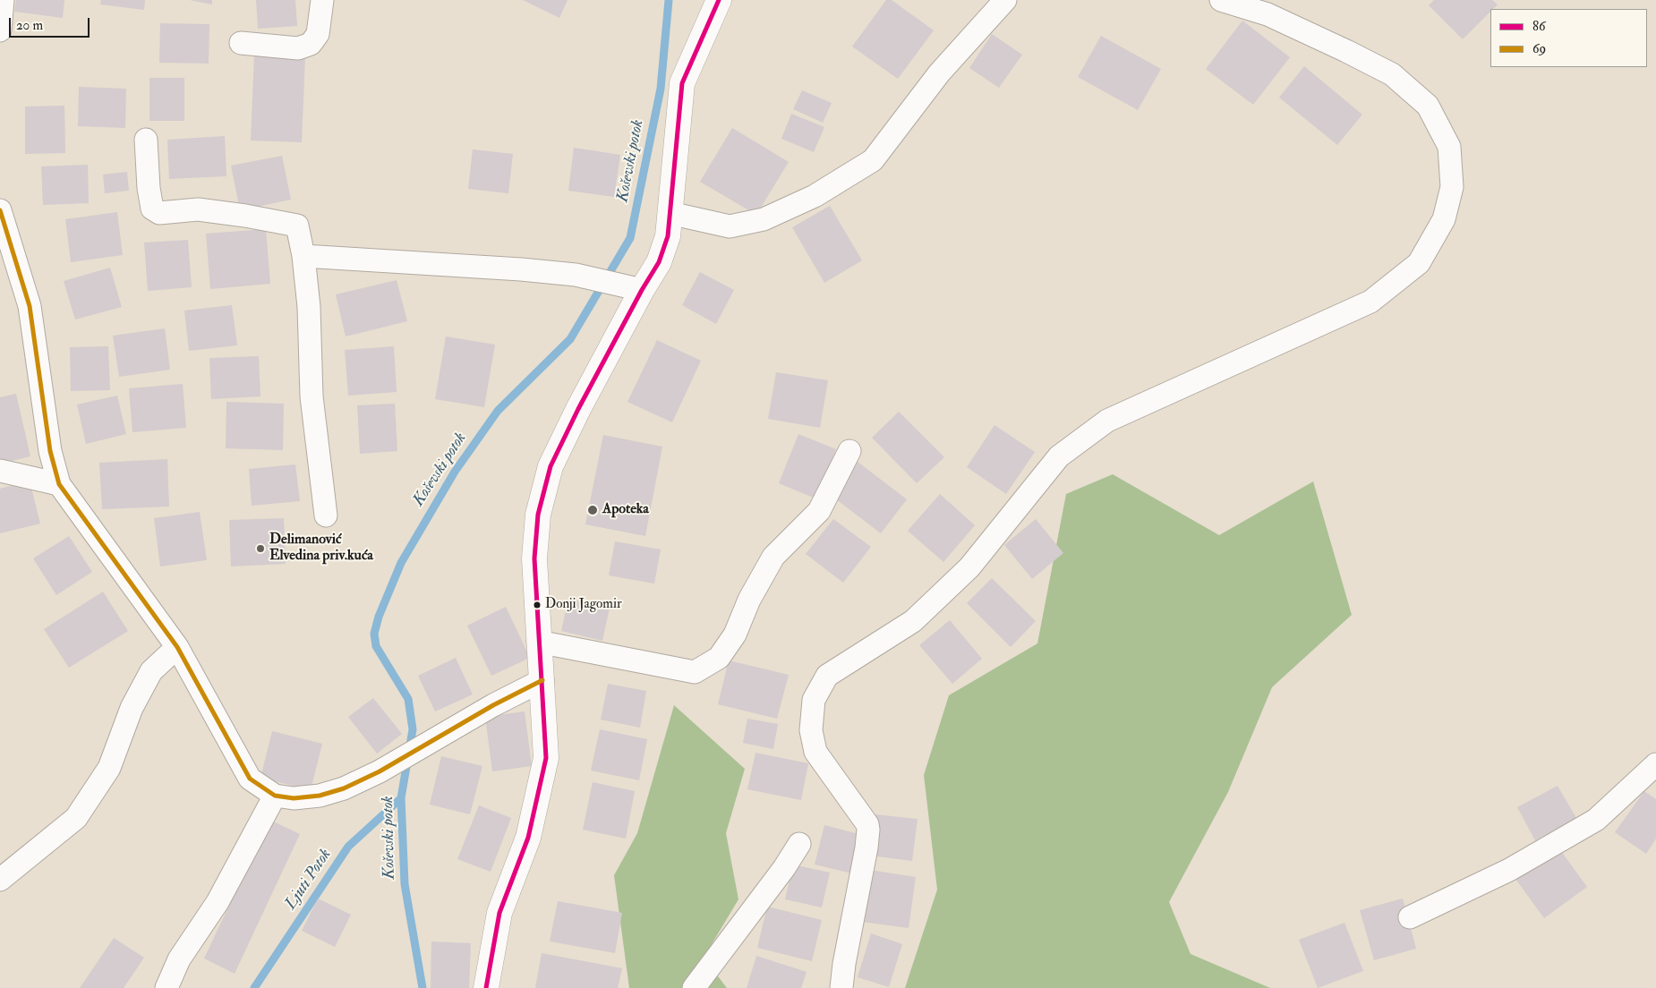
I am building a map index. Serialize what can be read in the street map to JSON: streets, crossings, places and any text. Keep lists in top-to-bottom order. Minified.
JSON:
{"water":["Koševski potok","Ljuti Potok"],"places":["Apoteka","Delimanović Elvedina priv.kuća","Donji Jagomir"],"lines":["transit line 86","transit line 69"],"legend":["86","69"],"scale_bar":"20 m"}
